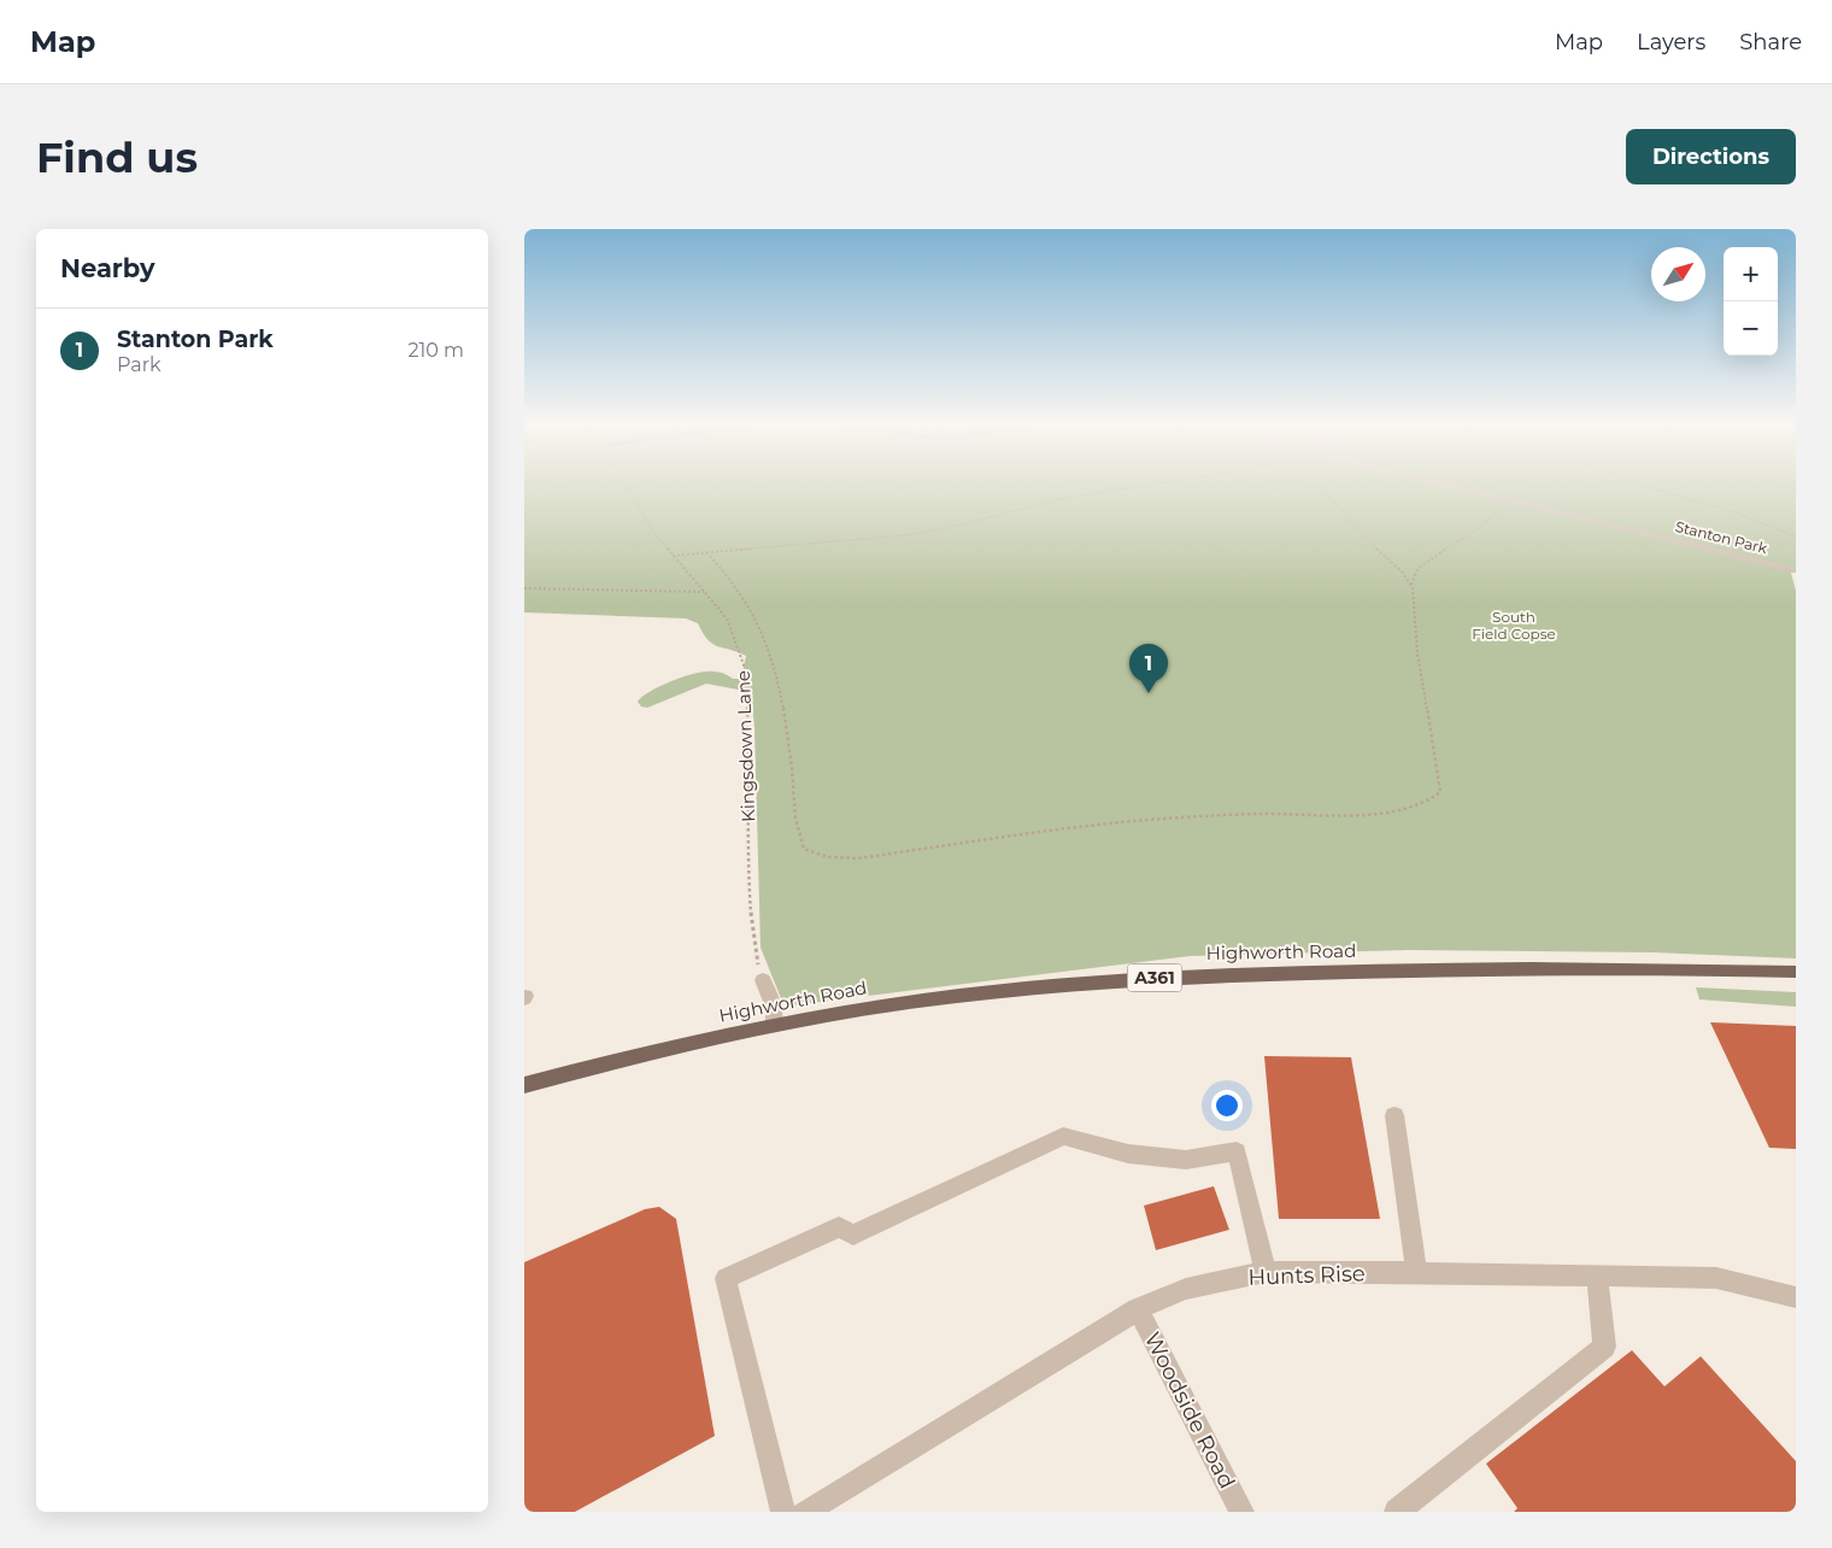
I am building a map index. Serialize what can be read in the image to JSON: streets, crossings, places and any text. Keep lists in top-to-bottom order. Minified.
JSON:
{"streets":{"main road":["Highworth Road","A361"],"street":["Stanton Park","Hunts Rise","Woodside Road"],"path":["Kingsdown Lane"]},"crossings":[["Hunts Rise","Woodside Road"]],"parks":["South Field Copse"],"north":"top right","page":{"header":"Map","nav":["Map","Layers","Share"],"buttons":"Directions","title":"Find us","heading":"Nearby","map_buttons":["+","−"],"list":[{"mark":"1","name":"Stanton Park","note":"Park","value":"210 m"}],"pins":"1"}}
